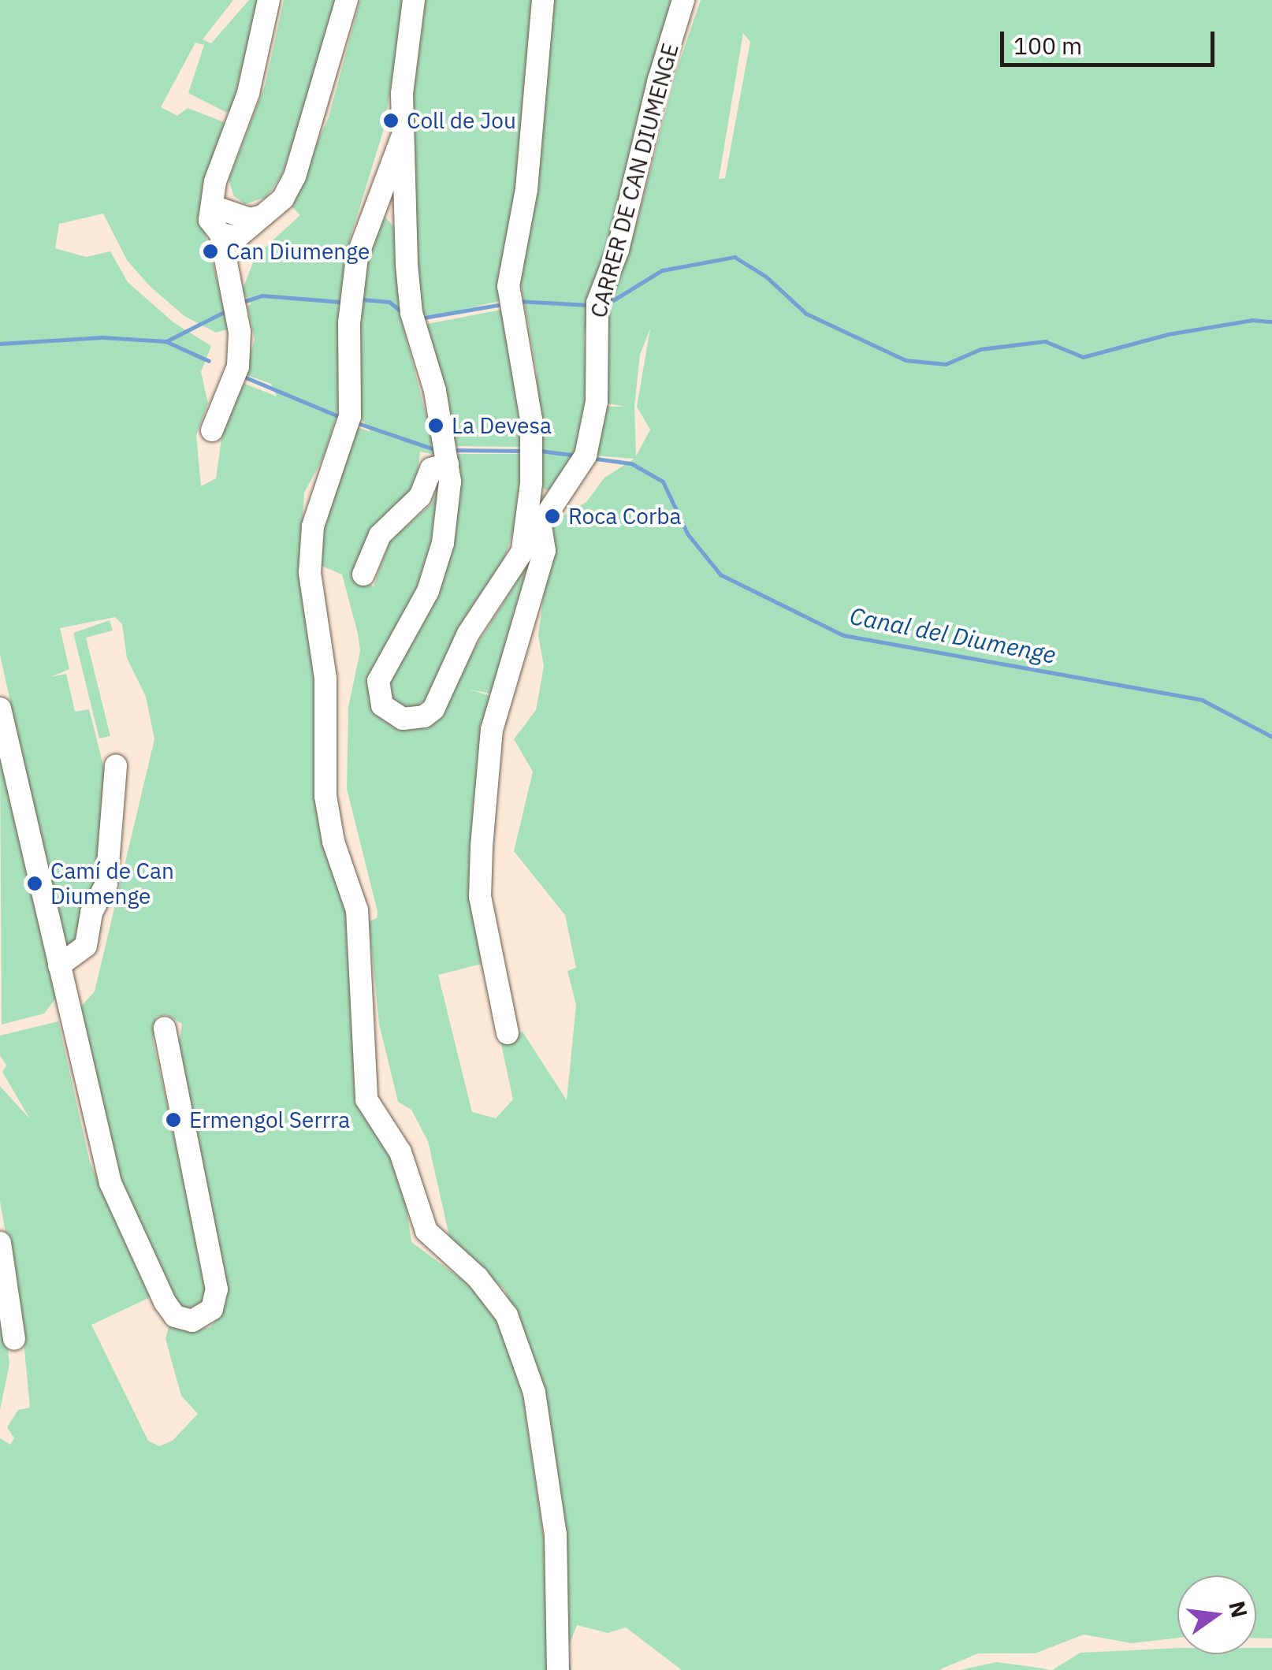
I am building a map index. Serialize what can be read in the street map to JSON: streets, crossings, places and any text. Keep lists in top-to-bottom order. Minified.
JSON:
{"streets":{"street":["CARRER DE CAN DIUMENGE"]},"water":["Canal del Diumenge"],"places":["Coll de Jou","Can Diumenge","La Devesa","Roca Corba","Camí de Can Diumenge","Ermengol Serrra"],"scale_bar":"100 m","north":"right"}
